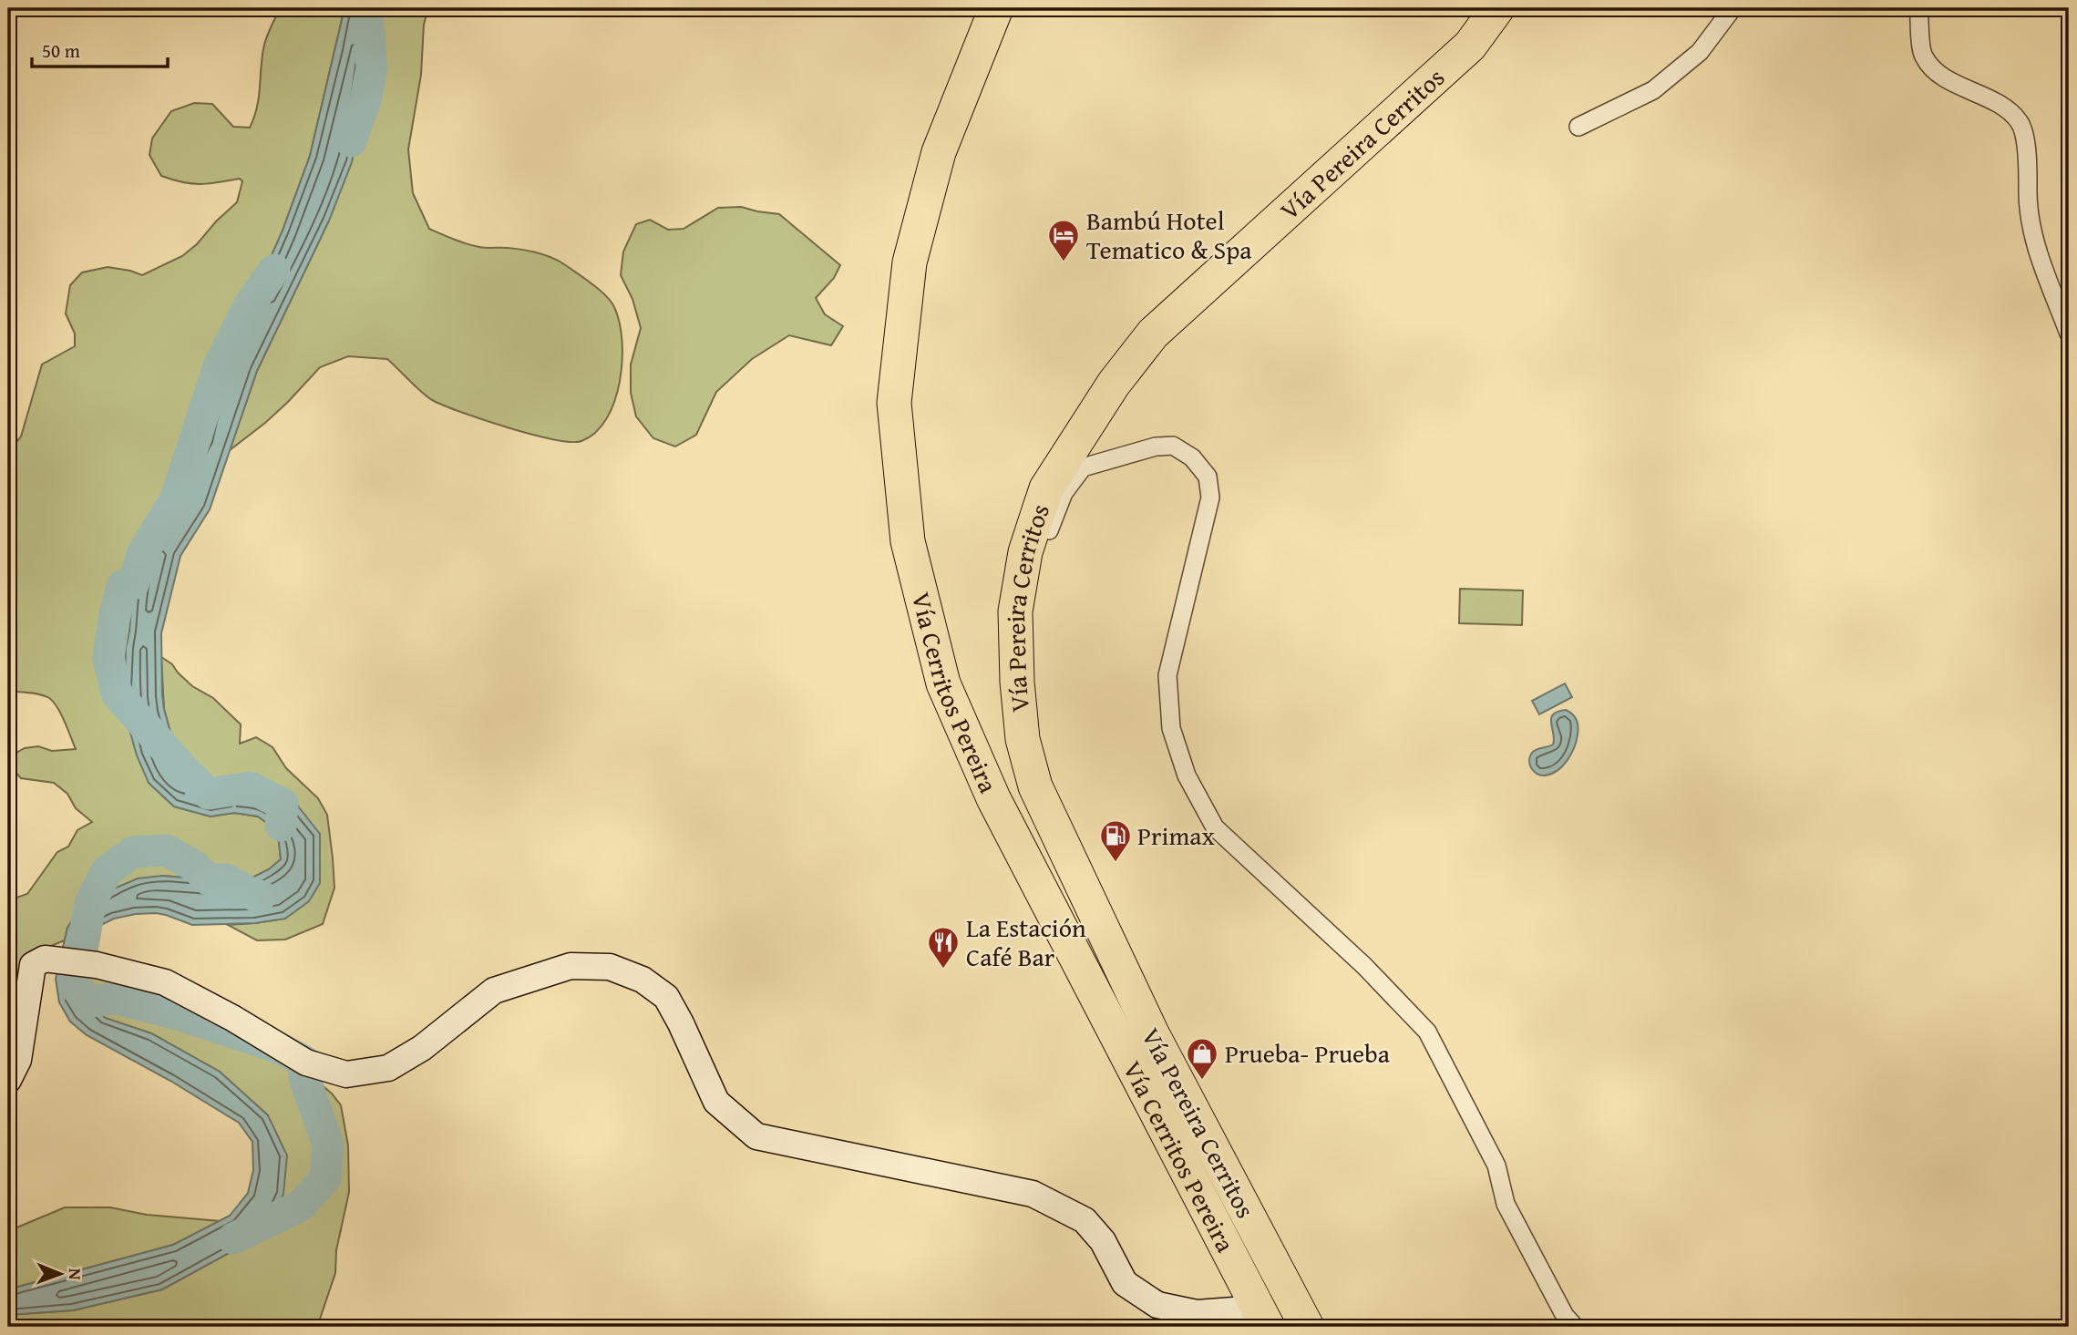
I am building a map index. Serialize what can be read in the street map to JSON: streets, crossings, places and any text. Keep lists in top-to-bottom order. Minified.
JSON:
{"streets":{"highway":["Vía Pereira Cerritos","Vía Cerritos Pereira"]},"places":{"hotel":["Bambú Hotel Tematico & Spa"],"fuel station":["Primax"],"restaurant":["La Estación Café Bar"],"shop":["Prueba- Prueba"]},"scale_bar":"50 m","north":"right"}
